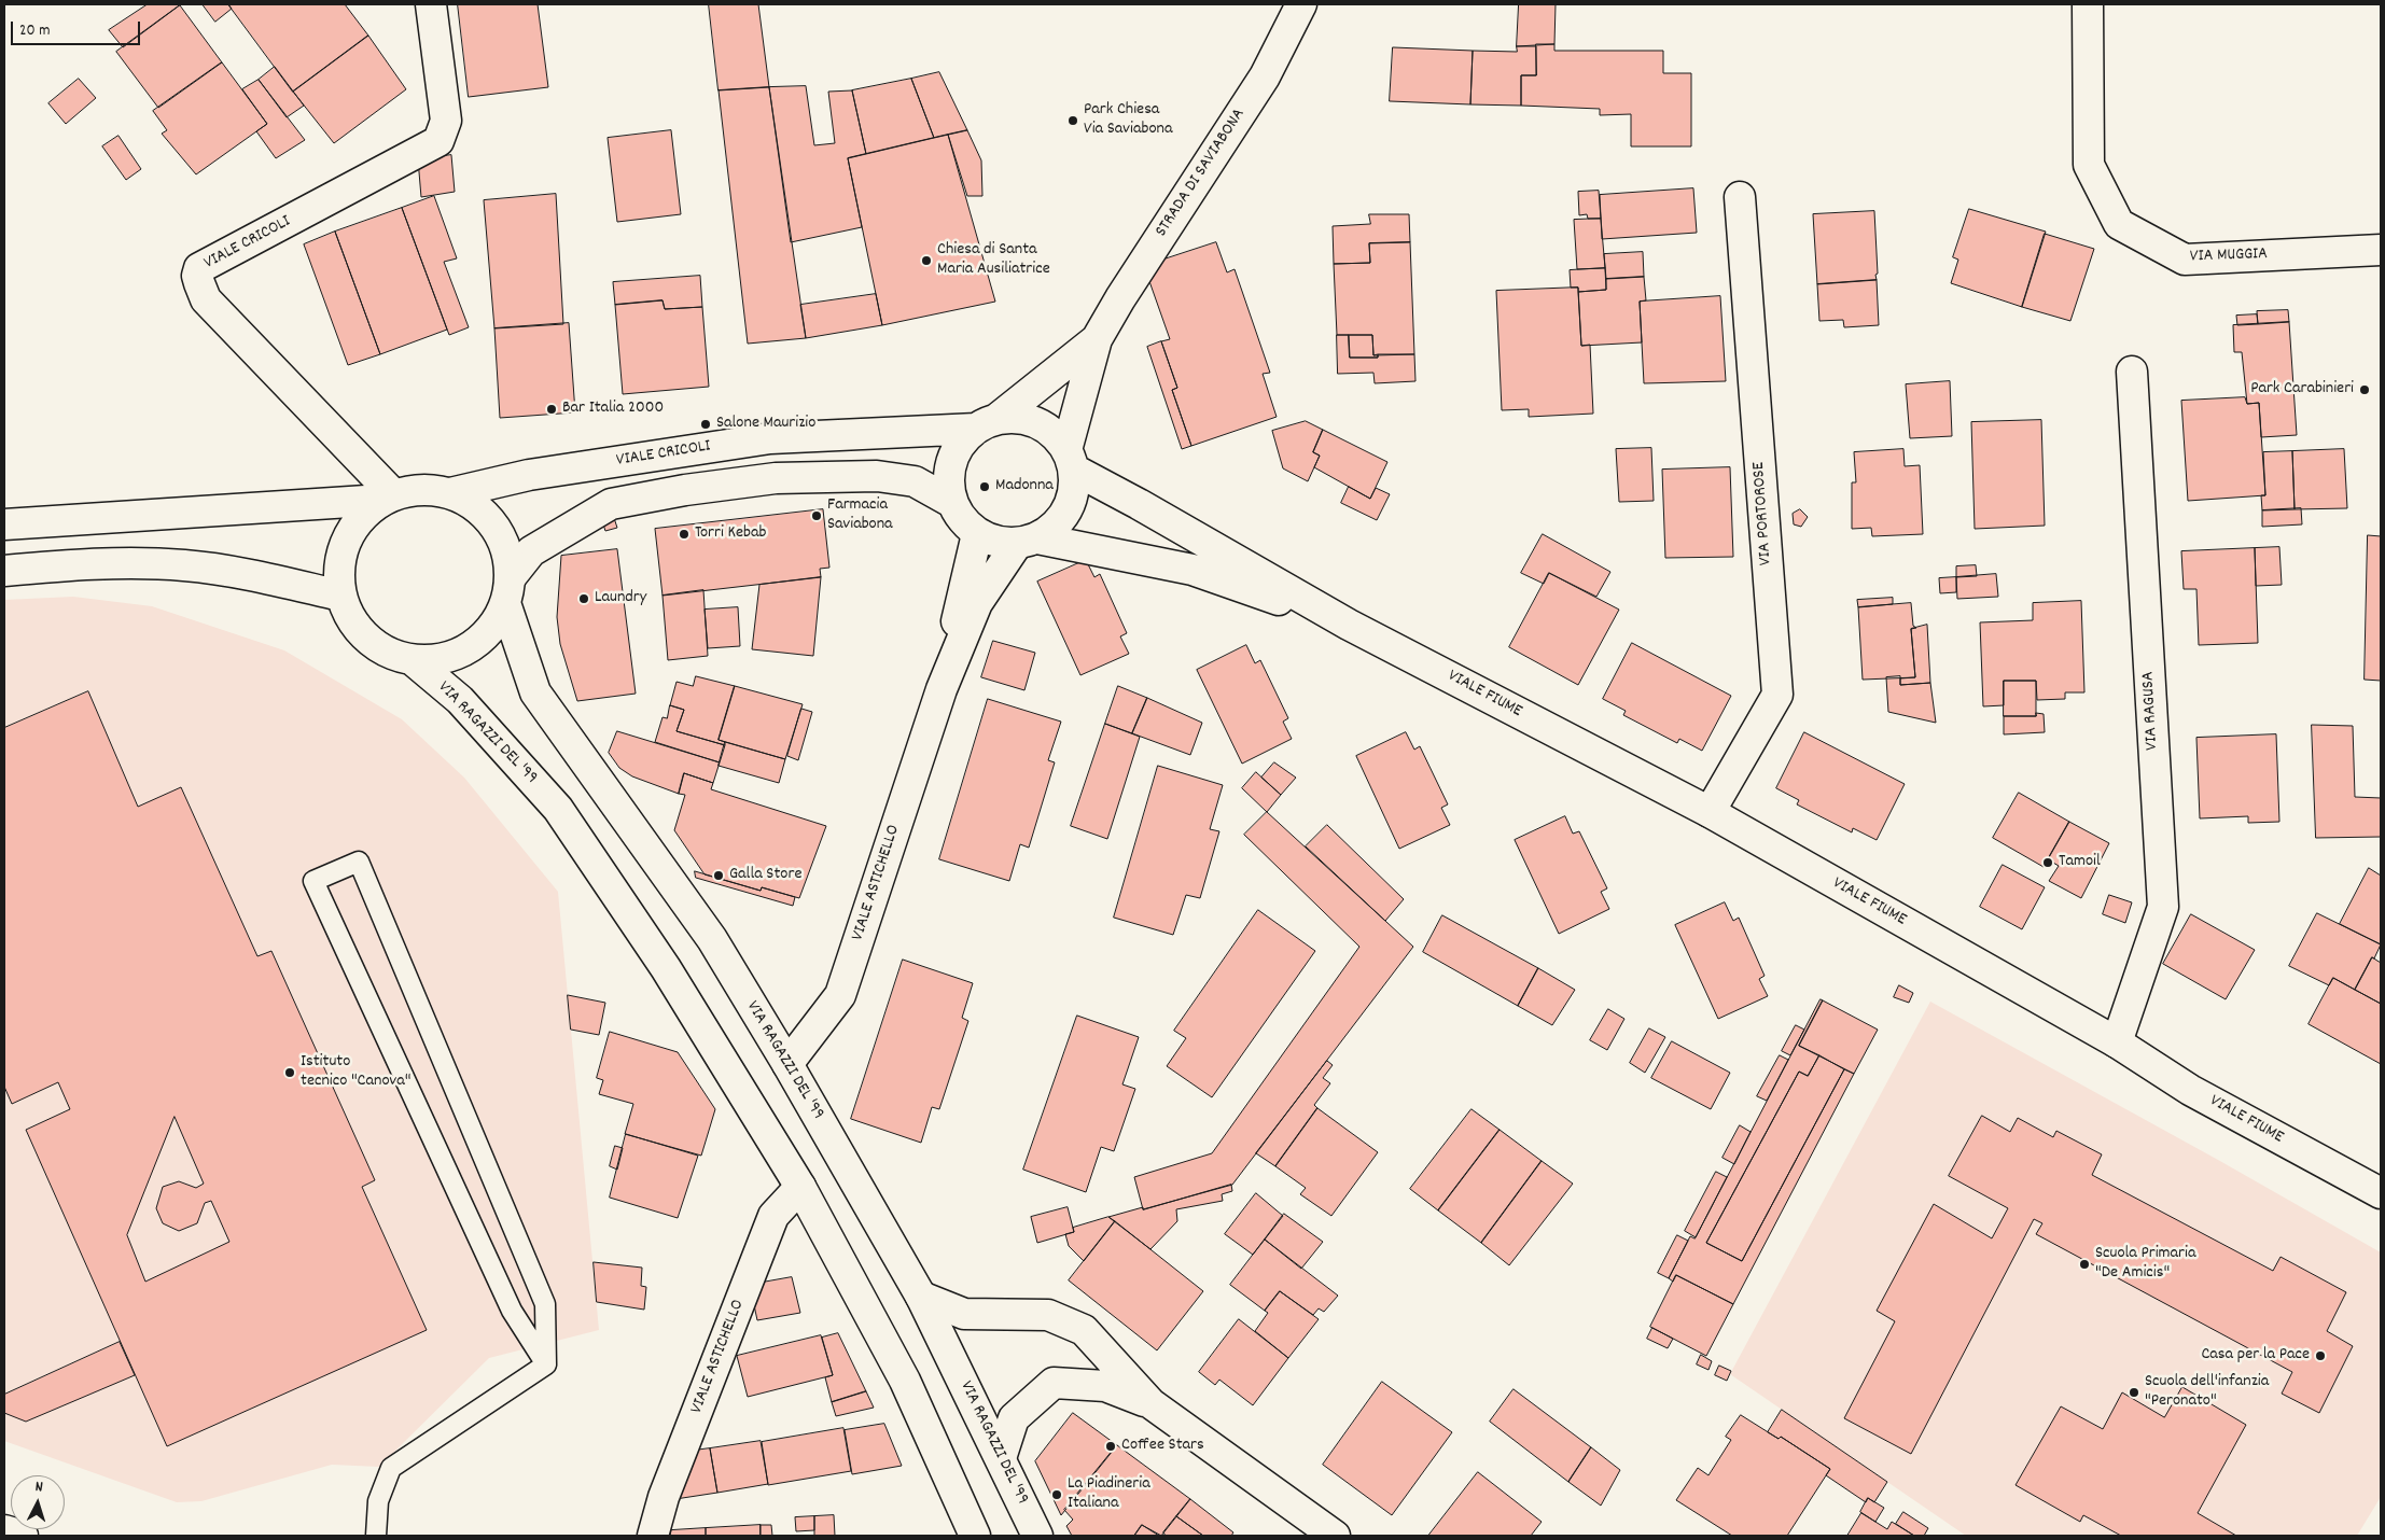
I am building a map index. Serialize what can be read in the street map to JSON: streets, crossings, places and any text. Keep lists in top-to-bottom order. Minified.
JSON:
{"streets":{"street":["STRADA DI SAVIABONA","VIALE CRICOLI","VIA MUGGIA","VIA PORTOROSE","VIALE FIUME","VIA RAGUSA","VIA RAGAZZI DEL '99","VIALE ASTICHELLO"]},"crossings":[["STRADA DI SAVIABONA","VIALE CRICOLI"],["STRADA DI SAVIABONA","VIALE FIUME"],["STRADA DI SAVIABONA","VIALE ASTICHELLO"],["VIALE CRICOLI","VIALE FIUME"],["VIALE CRICOLI","VIA RAGAZZI DEL '99"],["VIALE CRICOLI","VIALE ASTICHELLO"],["VIA PORTOROSE","VIALE FIUME"],["VIALE FIUME","VIA RAGUSA"],["VIALE FIUME","VIALE ASTICHELLO"],["VIA RAGAZZI DEL '99","VIALE ASTICHELLO"]],"places":["Park Chiesa Via Saviabona","Chiesa di Santa Maria Ausiliatrice","Park Carabinieri","Bar Italia 2000","Salone Maurizio","Madonna","Farmacia Saviabona","Torri Kebab","Laundry","Tamoil","Galla Store","Istituto tecnico \"Canova\"","Scuola Primaria \"De Amicis\"","Casa per la Pace","Scuola dell'infanzia \"Peronato\"","Coffee Stars","La Piadineria Italiana"],"scale_bar":"20 m","north":"top"}
